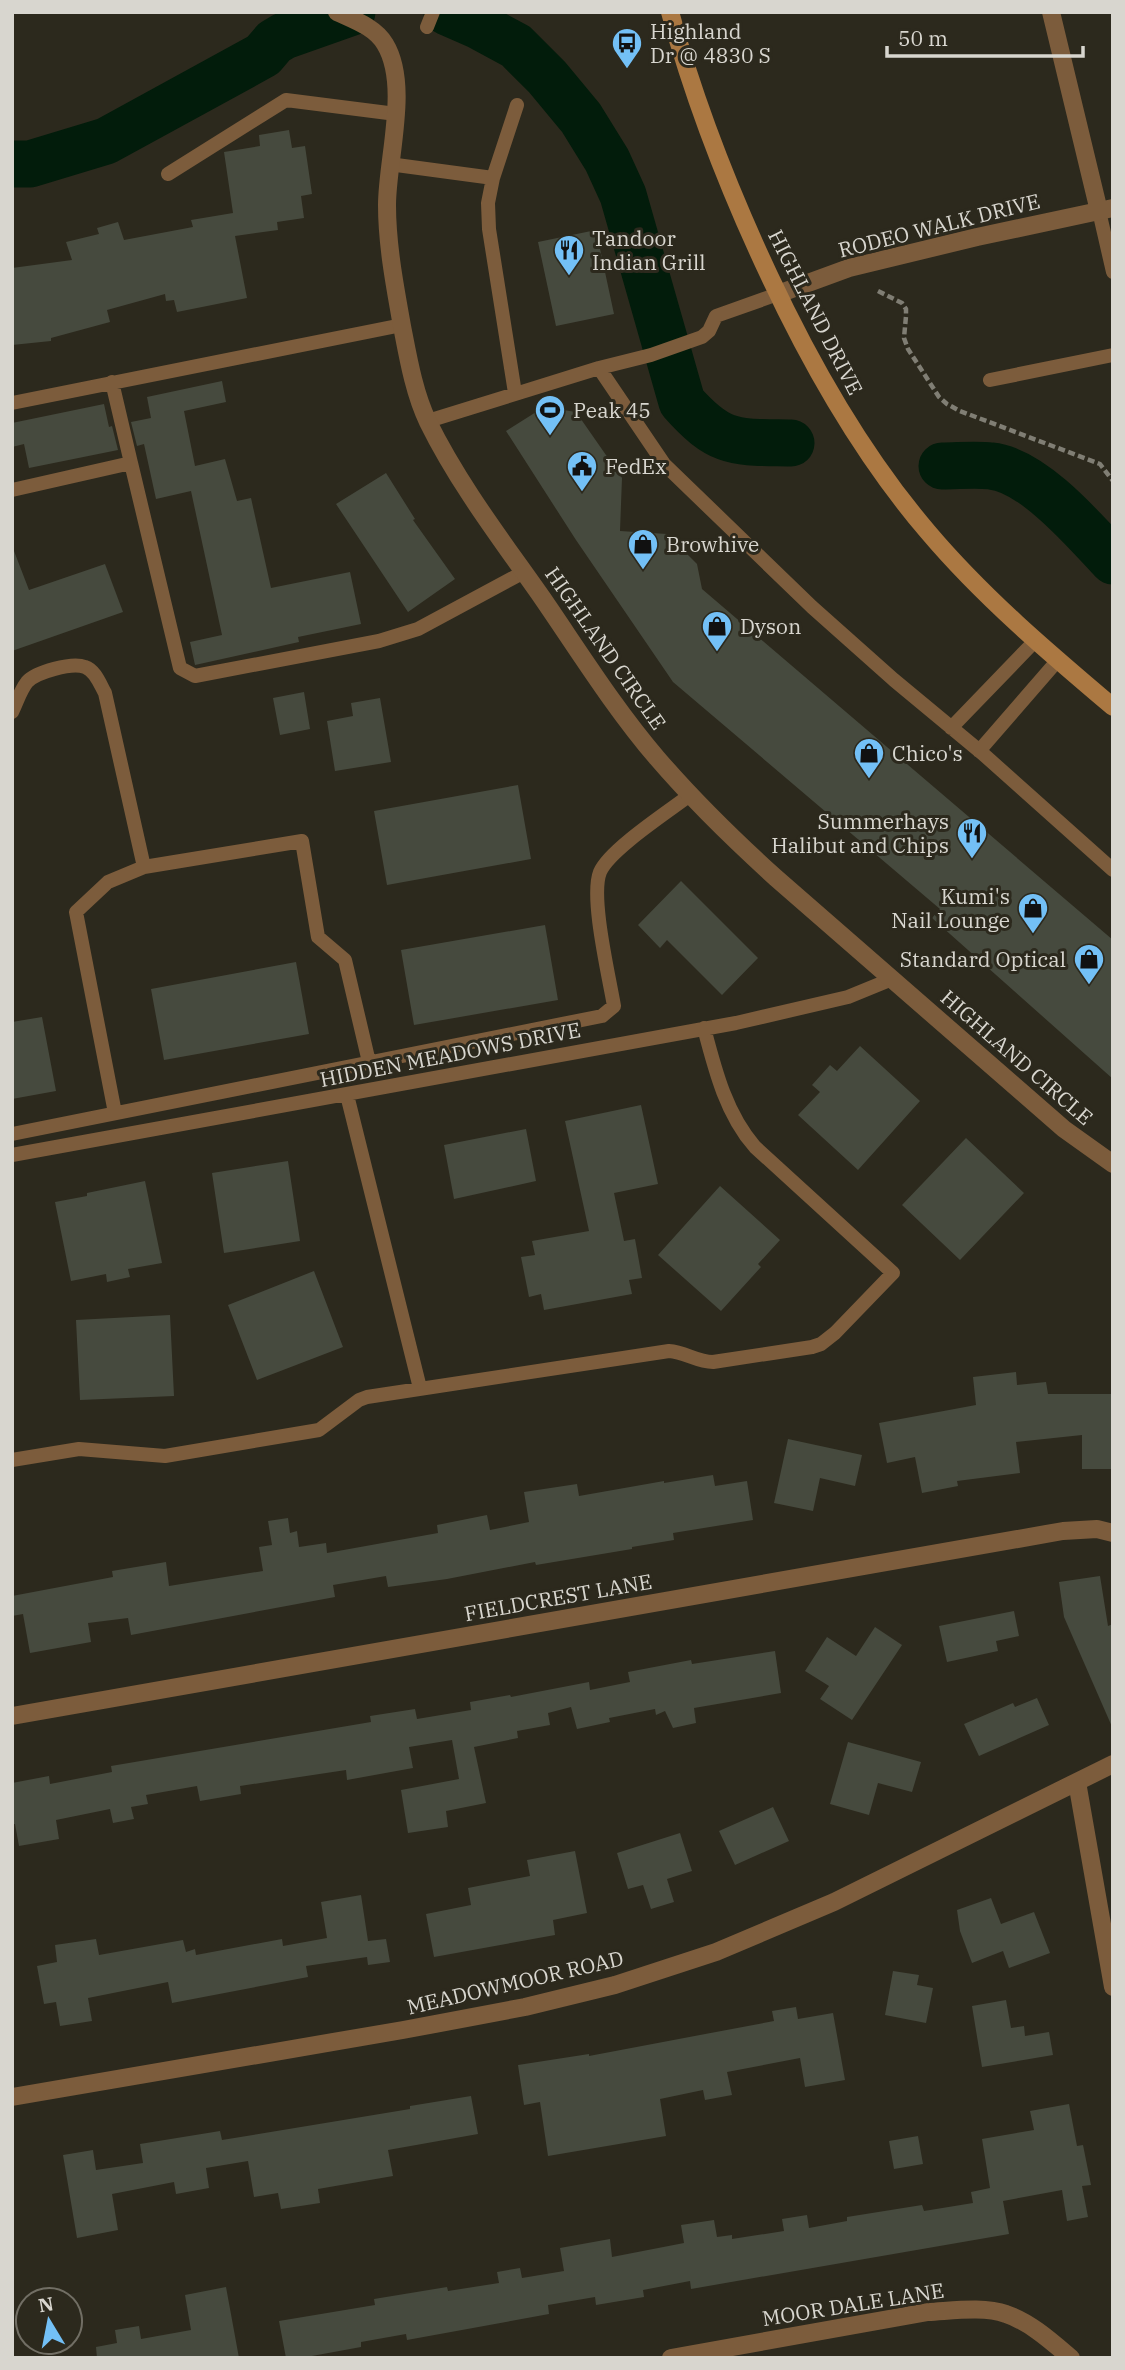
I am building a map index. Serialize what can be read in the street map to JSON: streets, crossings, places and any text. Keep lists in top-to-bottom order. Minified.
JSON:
{"streets":{"main road":["HIGHLAND DRIVE"],"street":["RODEO WALK DRIVE","HIGHLAND CIRCLE","FIELDCREST LANE","MEADOWMOOR ROAD","MOOR DALE LANE"],"lane":["HIDDEN MEADOWS DRIVE"]},"crossings":[["RODEO WALK DRIVE","HIGHLAND DRIVE"],["HIGHLAND CIRCLE","HIDDEN MEADOWS DRIVE"]],"places":{"bus stop":["Highland Dr @ 4830 S"],"restaurant":["Tandoor Indian Grill","Summerhays Halibut and Chips"],"sports":["Peak 45"],"public building":["FedEx"],"shop":["Browhive","Dyson","Chico's","Kumi's Nail Lounge","Standard Optical"]},"scale_bar":"50 m","north":"top"}
